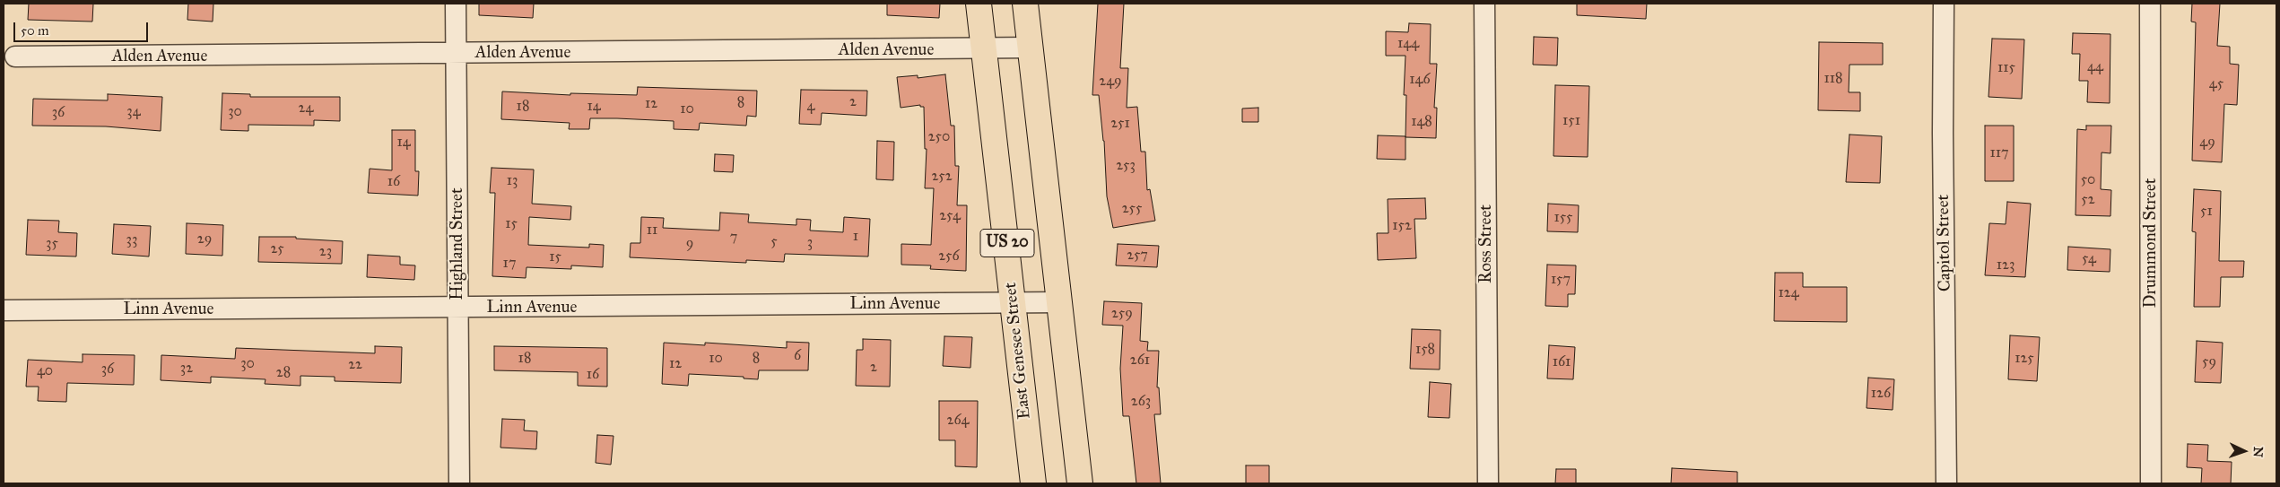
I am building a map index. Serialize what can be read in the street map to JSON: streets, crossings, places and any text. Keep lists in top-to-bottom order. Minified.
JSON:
{"streets":{"highway":["US 20","East Genesee Street"],"street":["Alden Avenue","Capitol Street","Drummond Street","Highland Street","Ross Street","Linn Avenue"]},"crossings":[["Alden Avenue","US 20"],["Alden Avenue","Highland Street"],["Alden Avenue","East Genesee Street"],["US 20","Linn Avenue"],["Highland Street","Linn Avenue"],["Linn Avenue","East Genesee Street"]],"house_numbers":["144","44","115","118","146","249","45","2","8","12","18","14","4","24","10","34","30","36","151","148","251","250","14","49","117","253","252","50","13","16","52","255","51","254","155","15","152","11","1","7","29","33","5","3","35","9","25","23","257","256","15","54","17","123","157","124","259","158","6","18","10","8","125","261","161","59","30","12","22","2","32","36","40","28","16","126","263","264"],"scale_bar":"50 m","north":"right"}
